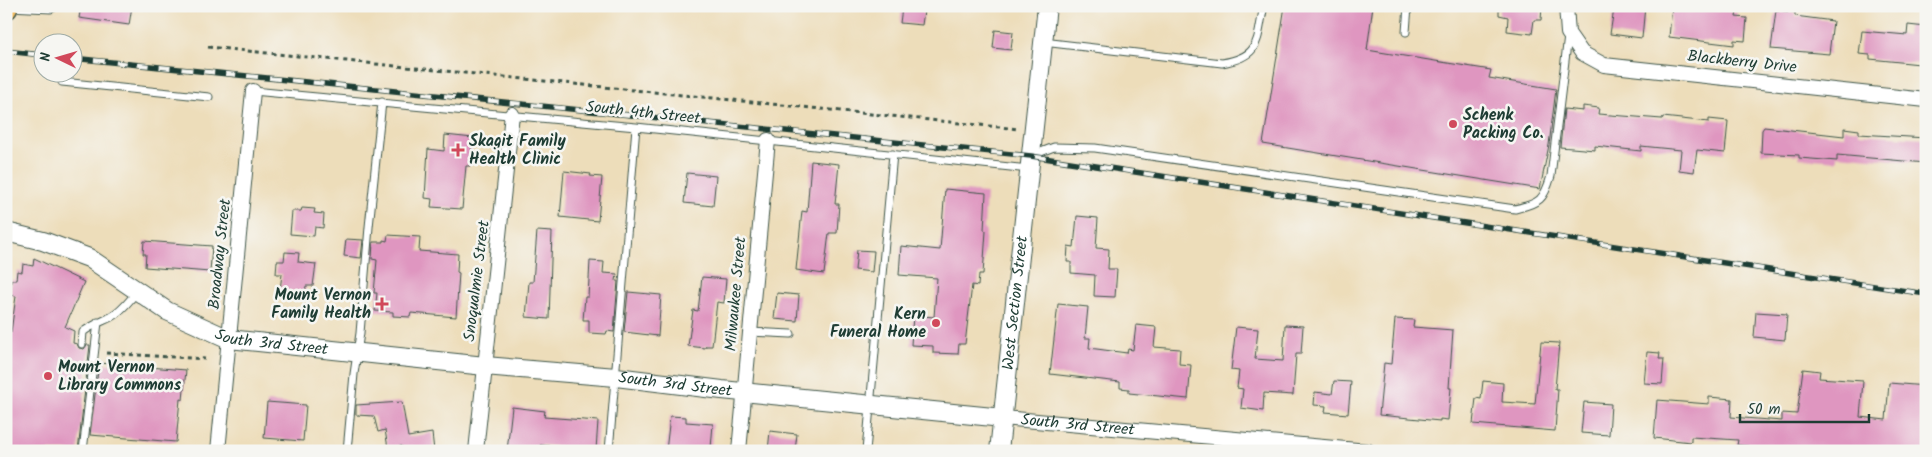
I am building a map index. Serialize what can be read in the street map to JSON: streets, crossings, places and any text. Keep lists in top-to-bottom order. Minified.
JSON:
{"streets":{"street":["Blackberry Drive","Broadway Street","Snoqualmie Street","Milwaukee Street","West Section Street","South 3rd Street"],"lane":["South 4th Street"]},"crossings":[["South 4th Street","Broadway Street"],["South 4th Street","Snoqualmie Street"],["South 4th Street","Milwaukee Street"],["South 4th Street","West Section Street"],["Broadway Street","South 3rd Street"],["Snoqualmie Street","South 3rd Street"],["Milwaukee Street","South 3rd Street"],["West Section Street","South 3rd Street"]],"places":{"other":["Schenk Packing Co.","Kern Funeral Home","Mount Vernon Library Commons"],"health":["Skagit Family Health Clinic","Mount Vernon Family Health"]},"scale_bar":"50 m","north":"left"}
